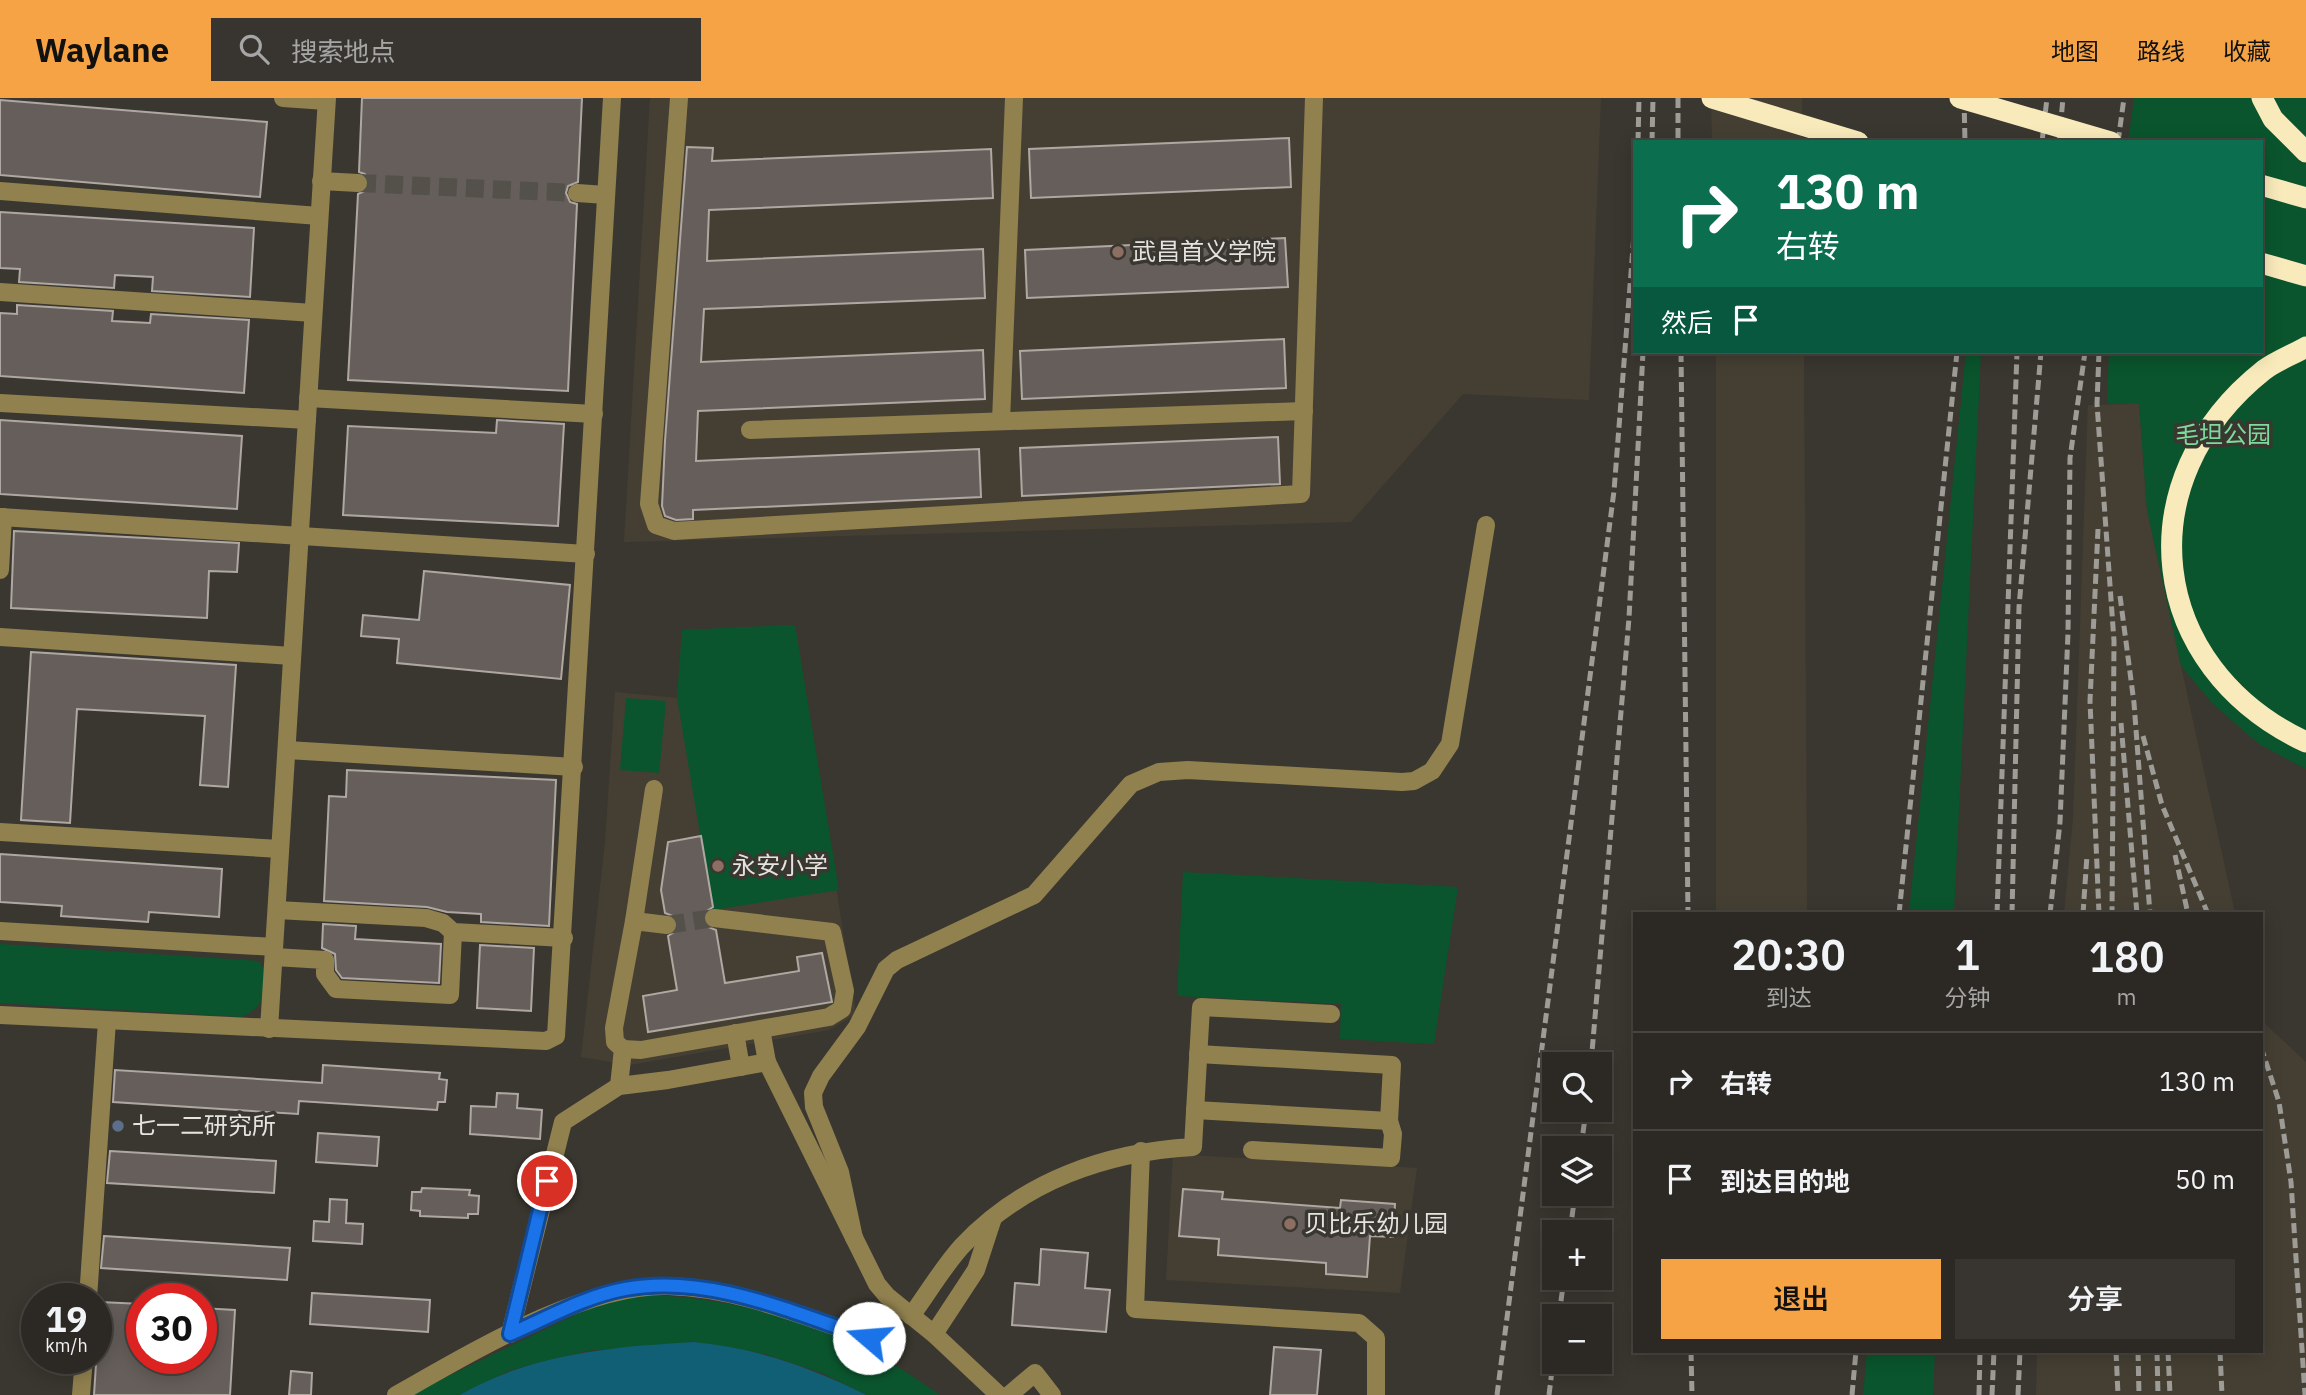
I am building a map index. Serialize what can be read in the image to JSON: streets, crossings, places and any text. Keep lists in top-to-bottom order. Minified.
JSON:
{"parks":["毛坦公园"],"places":["武昌首义学院","永安小学","七一二研究所","贝比乐幼儿园"],"page":{"header":"Waylane","search":"搜索地点","nav":["地图","路线","收藏"],"turn":["130 m","右转"],"then":"然后","eta":["20:30","到达","1","分钟","180","m"],"list":[{"name":"右转","value":"130 m"},{"name":"到达目的地","value":"50 m"}],"map_buttons":["+","−"],"buttons":["退出","分享"],"speed":"19 km/h","limit":"30"}}
